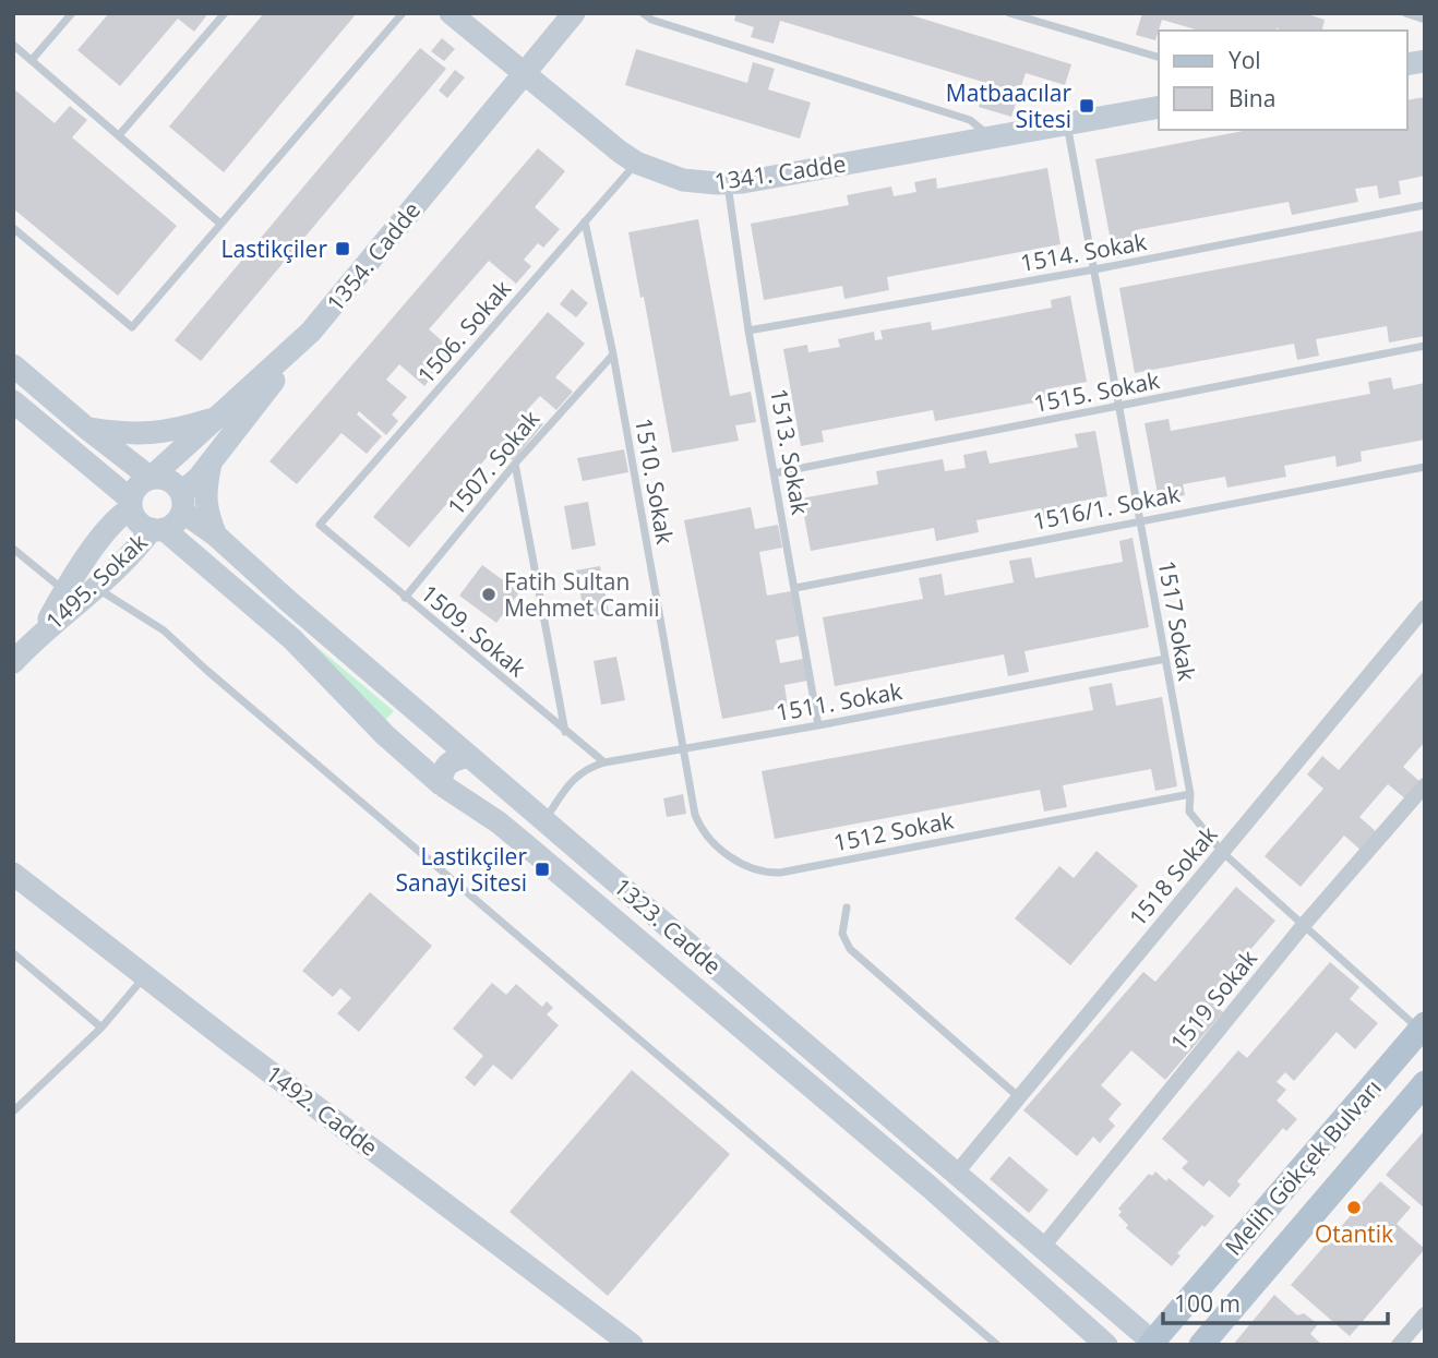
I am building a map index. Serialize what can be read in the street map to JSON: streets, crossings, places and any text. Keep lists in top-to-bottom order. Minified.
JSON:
{"streets":{"main road":["1341. Cadde","1354. Cadde","1495. Sokak","1323. Cadde","1492. Cadde","Melih Gökçek Bulvarı"],"street":["1518 Sokak","1519 Sokak"],"lane":["1514. Sokak","1506. Sokak","1515. Sokak","1513. Sokak","1507. Sokak","1510. Sokak","1516/1. Sokak","1517 Sokak","1509. Sokak","1511. Sokak","1512 Sokak"]},"crossings":[["1341. Cadde","1354. Cadde"],["1341. Cadde","1506. Sokak"],["1341. Cadde","1513. Sokak"],["1341. Cadde","1517 Sokak"],["1514. Sokak","1513. Sokak"],["1514. Sokak","1517 Sokak"],["1354. Cadde","1495. Sokak"],["1354. Cadde","1323. Cadde"],["1506. Sokak","1510. Sokak"],["1506. Sokak","1509. Sokak"],["1515. Sokak","1513. Sokak"],["1515. Sokak","1517 Sokak"],["1513. Sokak","1516/1. Sokak"],["1513. Sokak","1511. Sokak"],["1507. Sokak","1510. Sokak"],["1507. Sokak","1509. Sokak"],["1510. Sokak","1511. Sokak"],["1510. Sokak","1512 Sokak"],["1516/1. Sokak","1517 Sokak"],["1495. Sokak","1323. Cadde"],["1517 Sokak","1511. Sokak"],["1517 Sokak","1512 Sokak"],["1517 Sokak","1518 Sokak"],["1517 Sokak","1519 Sokak"],["1517 Sokak","Melih Gökçek Bulvarı"],["1509. Sokak","1511. Sokak"],["1511. Sokak","1512 Sokak"],["1511. Sokak","1323. Cadde"],["1518 Sokak","1323. Cadde"],["1323. Cadde","1519 Sokak"],["1323. Cadde","Melih Gökçek Bulvarı"]],"places":{"transit":["Matbaacılar Sitesi","Lastikçiler","Lastikçiler Sanayi Sitesi"],"other":["Fatih Sultan Mehmet Camii","Otantik"]},"legend":["Yol","Bina"],"scale_bar":"100 m"}
